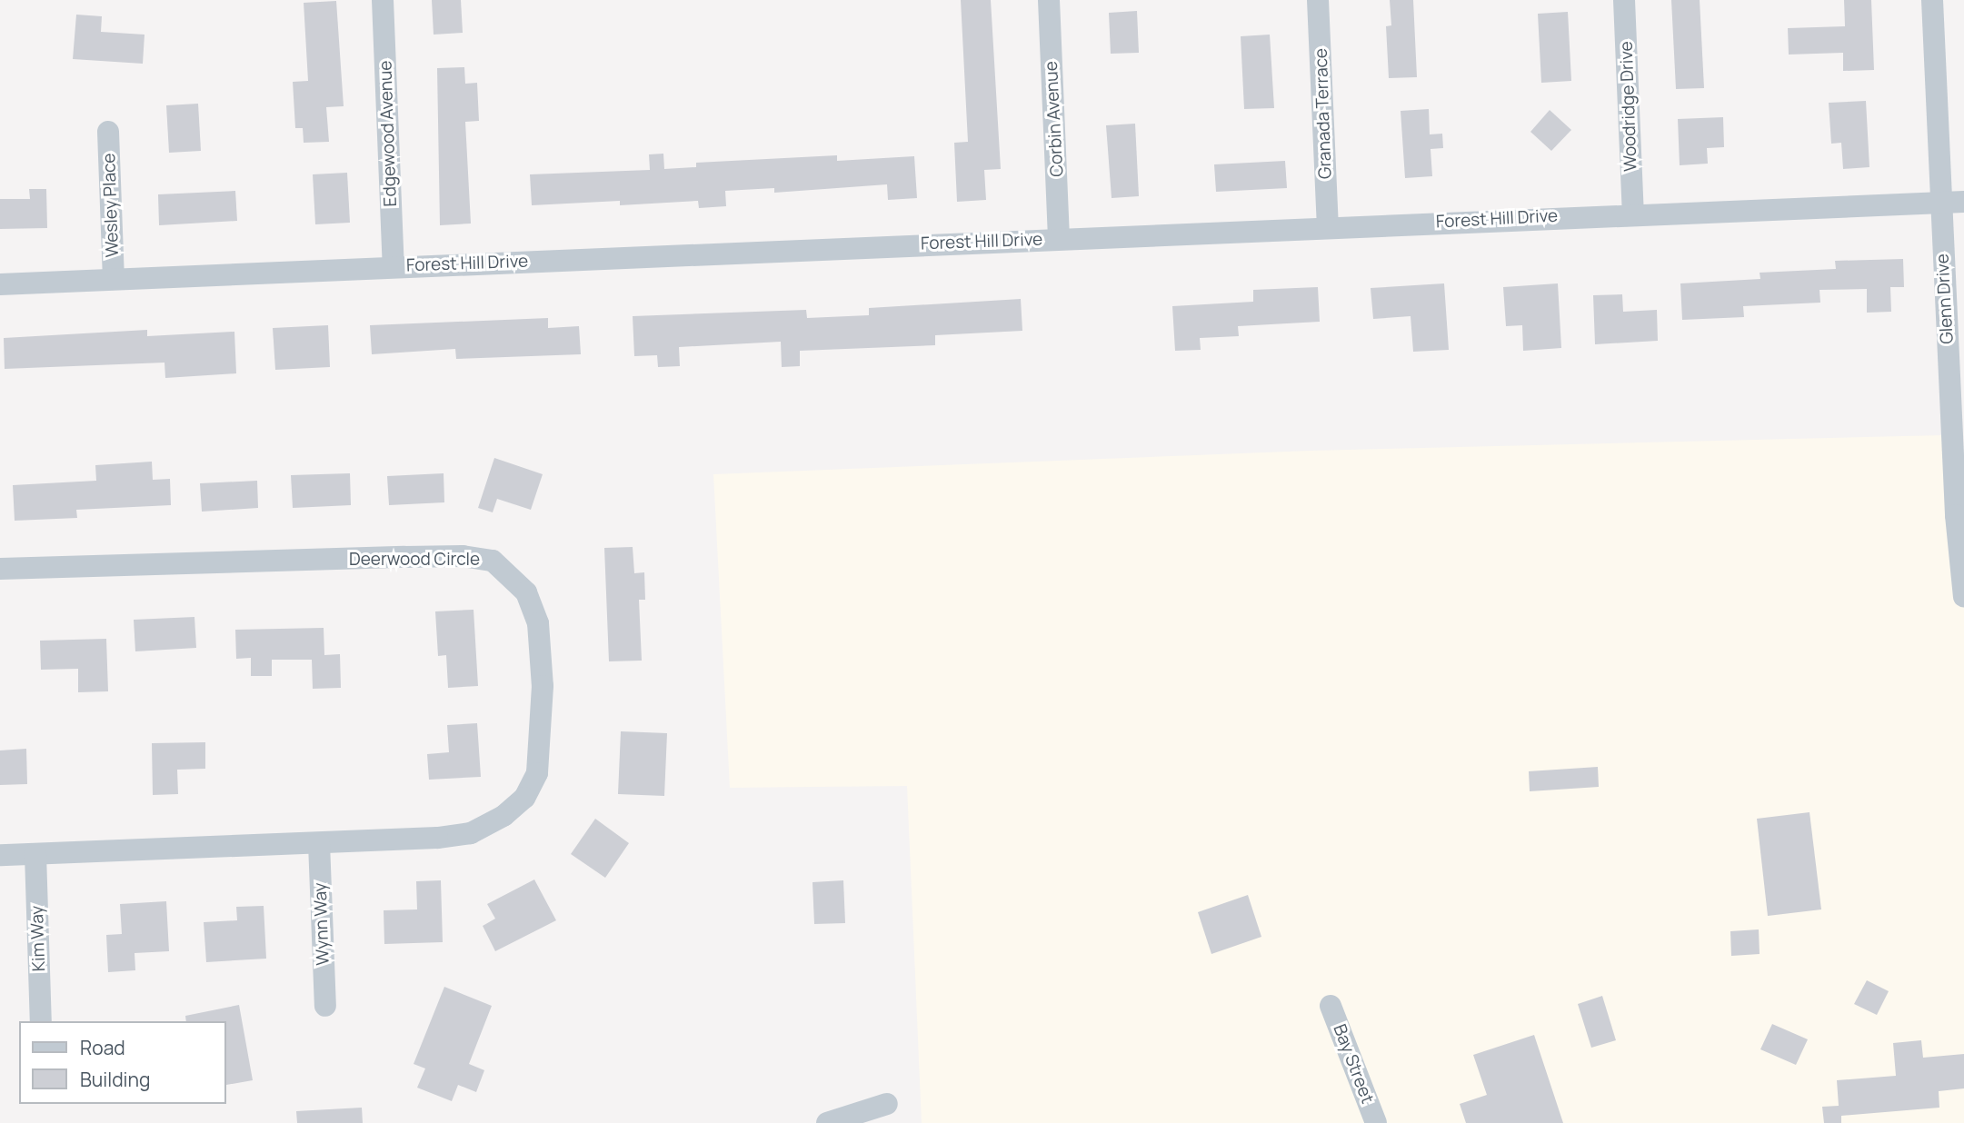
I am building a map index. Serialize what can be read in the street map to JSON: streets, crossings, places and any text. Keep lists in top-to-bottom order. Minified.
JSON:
{"streets":{"street":["Woodridge Drive","Granada Terrace","Corbin Avenue","Edgewood Avenue","Wesley Place","Forest Hill Drive","Glenn Drive","Deerwood Circle","Wynn Way","Kim Way","Bay Street"]},"crossings":[["Woodridge Drive","Forest Hill Drive"],["Granada Terrace","Forest Hill Drive"],["Corbin Avenue","Forest Hill Drive"],["Edgewood Avenue","Forest Hill Drive"],["Wesley Place","Forest Hill Drive"],["Forest Hill Drive","Glenn Drive"],["Deerwood Circle","Wynn Way"],["Deerwood Circle","Kim Way"]],"legend":["Road","Building"]}
